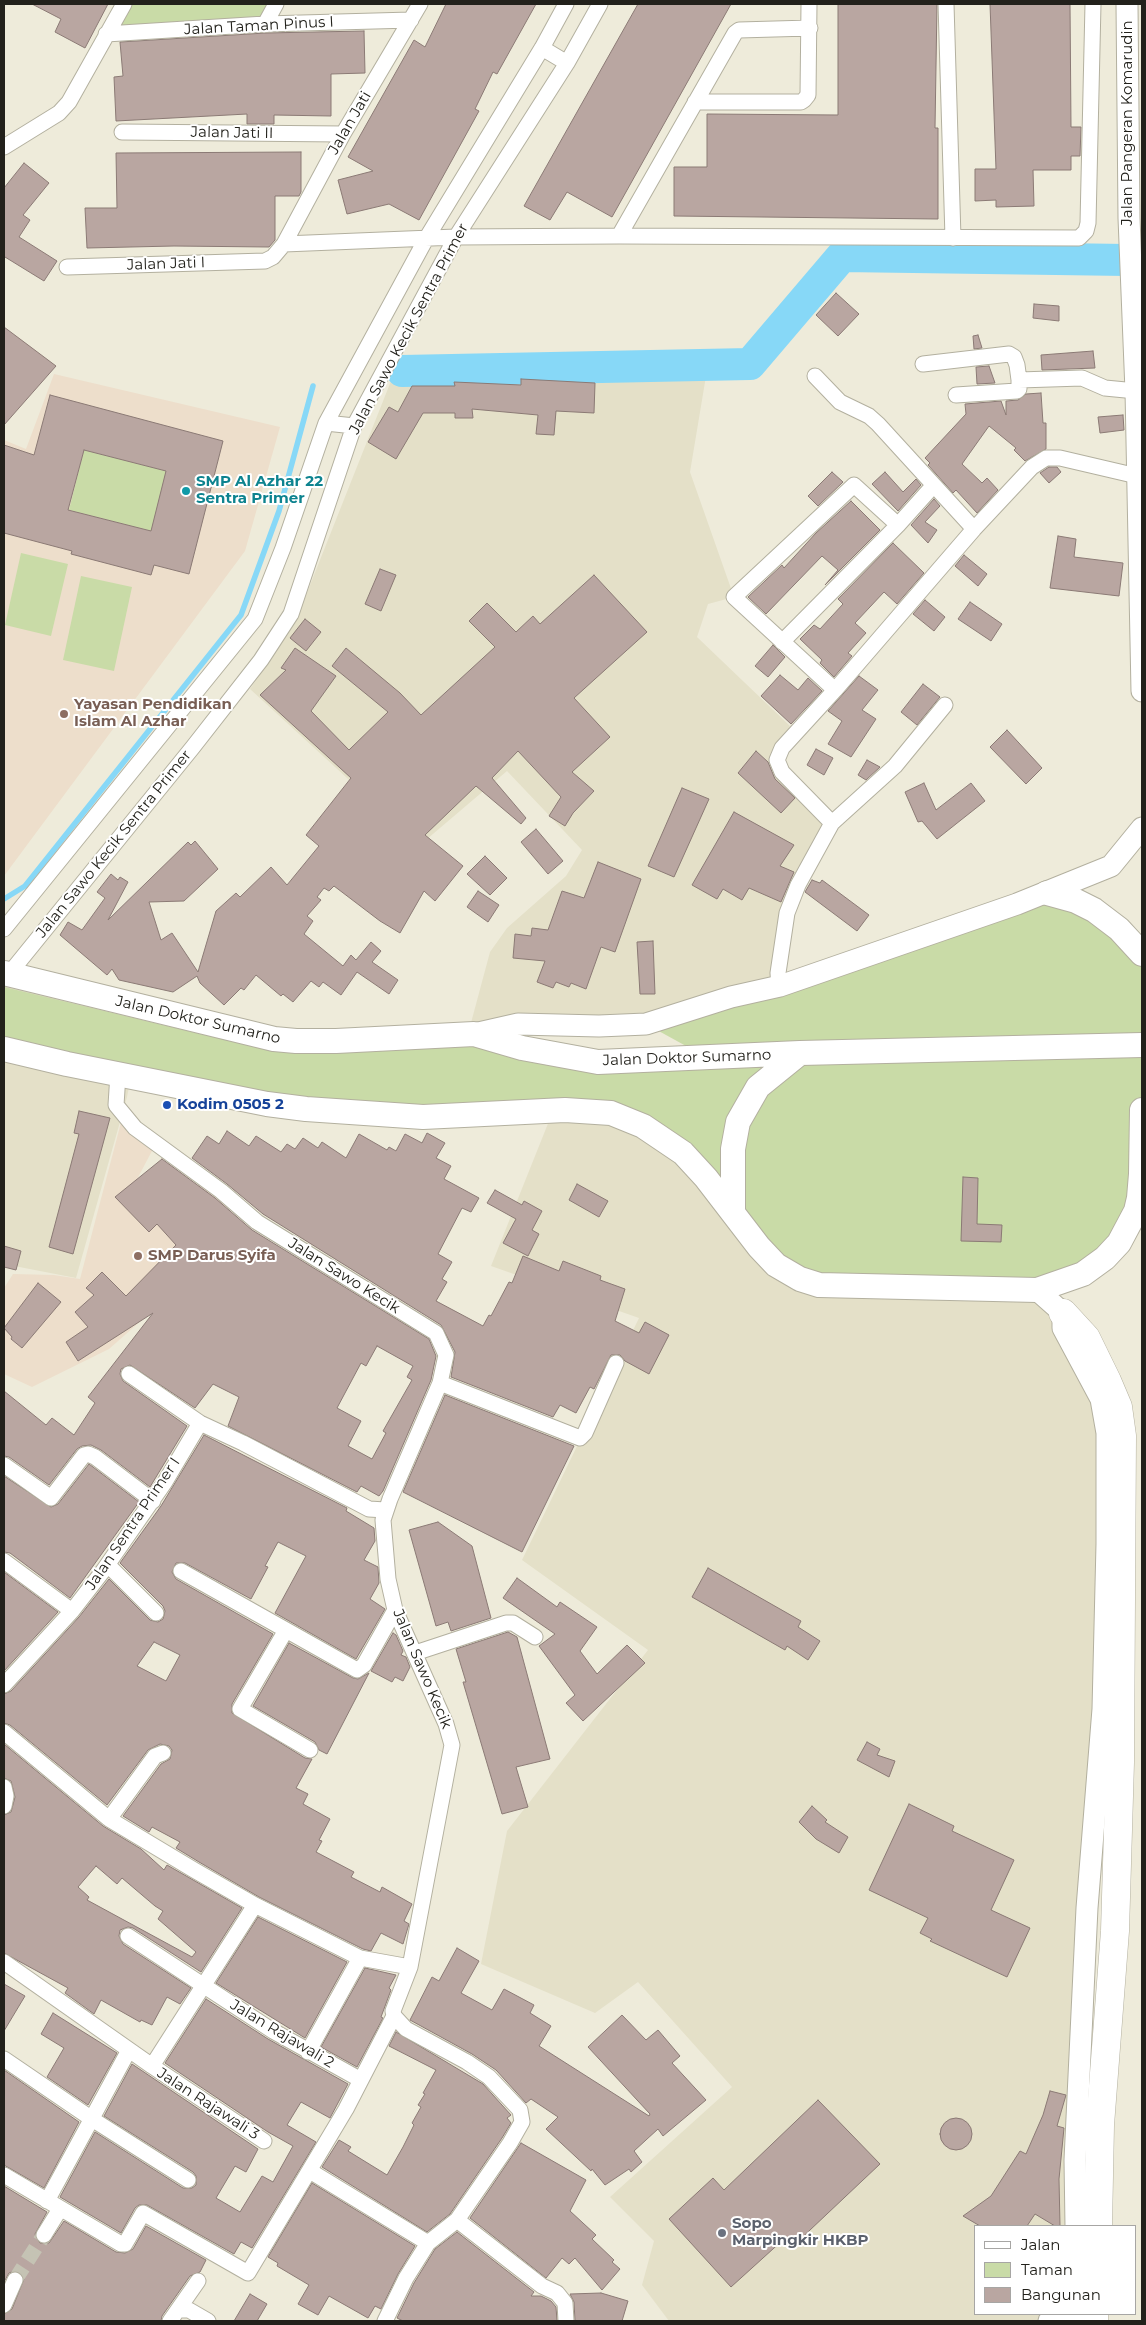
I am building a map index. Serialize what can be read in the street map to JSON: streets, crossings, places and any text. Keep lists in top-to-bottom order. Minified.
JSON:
{"streets":{"main road":["Jalan Doktor Sumarno"],"street":["Jalan Taman Pinus I","Jalan Jati","Jalan Pangeran Komarudin","Jalan Jati II","Jalan Jati I","Jalan Sawo Kecik Sentra Primer","Jalan Sawo Kecik","Jalan Sentra Primer I","Jalan Rajawali 2","Jalan Rajawali 3"]},"crossings":[["Jalan Taman Pinus I","Jalan Jati"],["Jalan Jati","Jalan Jati II"],["Jalan Jati","Jalan Jati I"],["Jalan Sawo Kecik Sentra Primer","Jalan Doktor Sumarno"],["Jalan Sawo Kecik","Jalan Rajawali 2"]],"places":["SMP Al Azhar 22 Sentra Primer","Yayasan Pendidikan Islam Al Azhar","Kodim 0505 2","SMP Darus Syifa","Sopo Marpingkir HKBP"],"legend":["Jalan","Taman","Bangunan"]}
